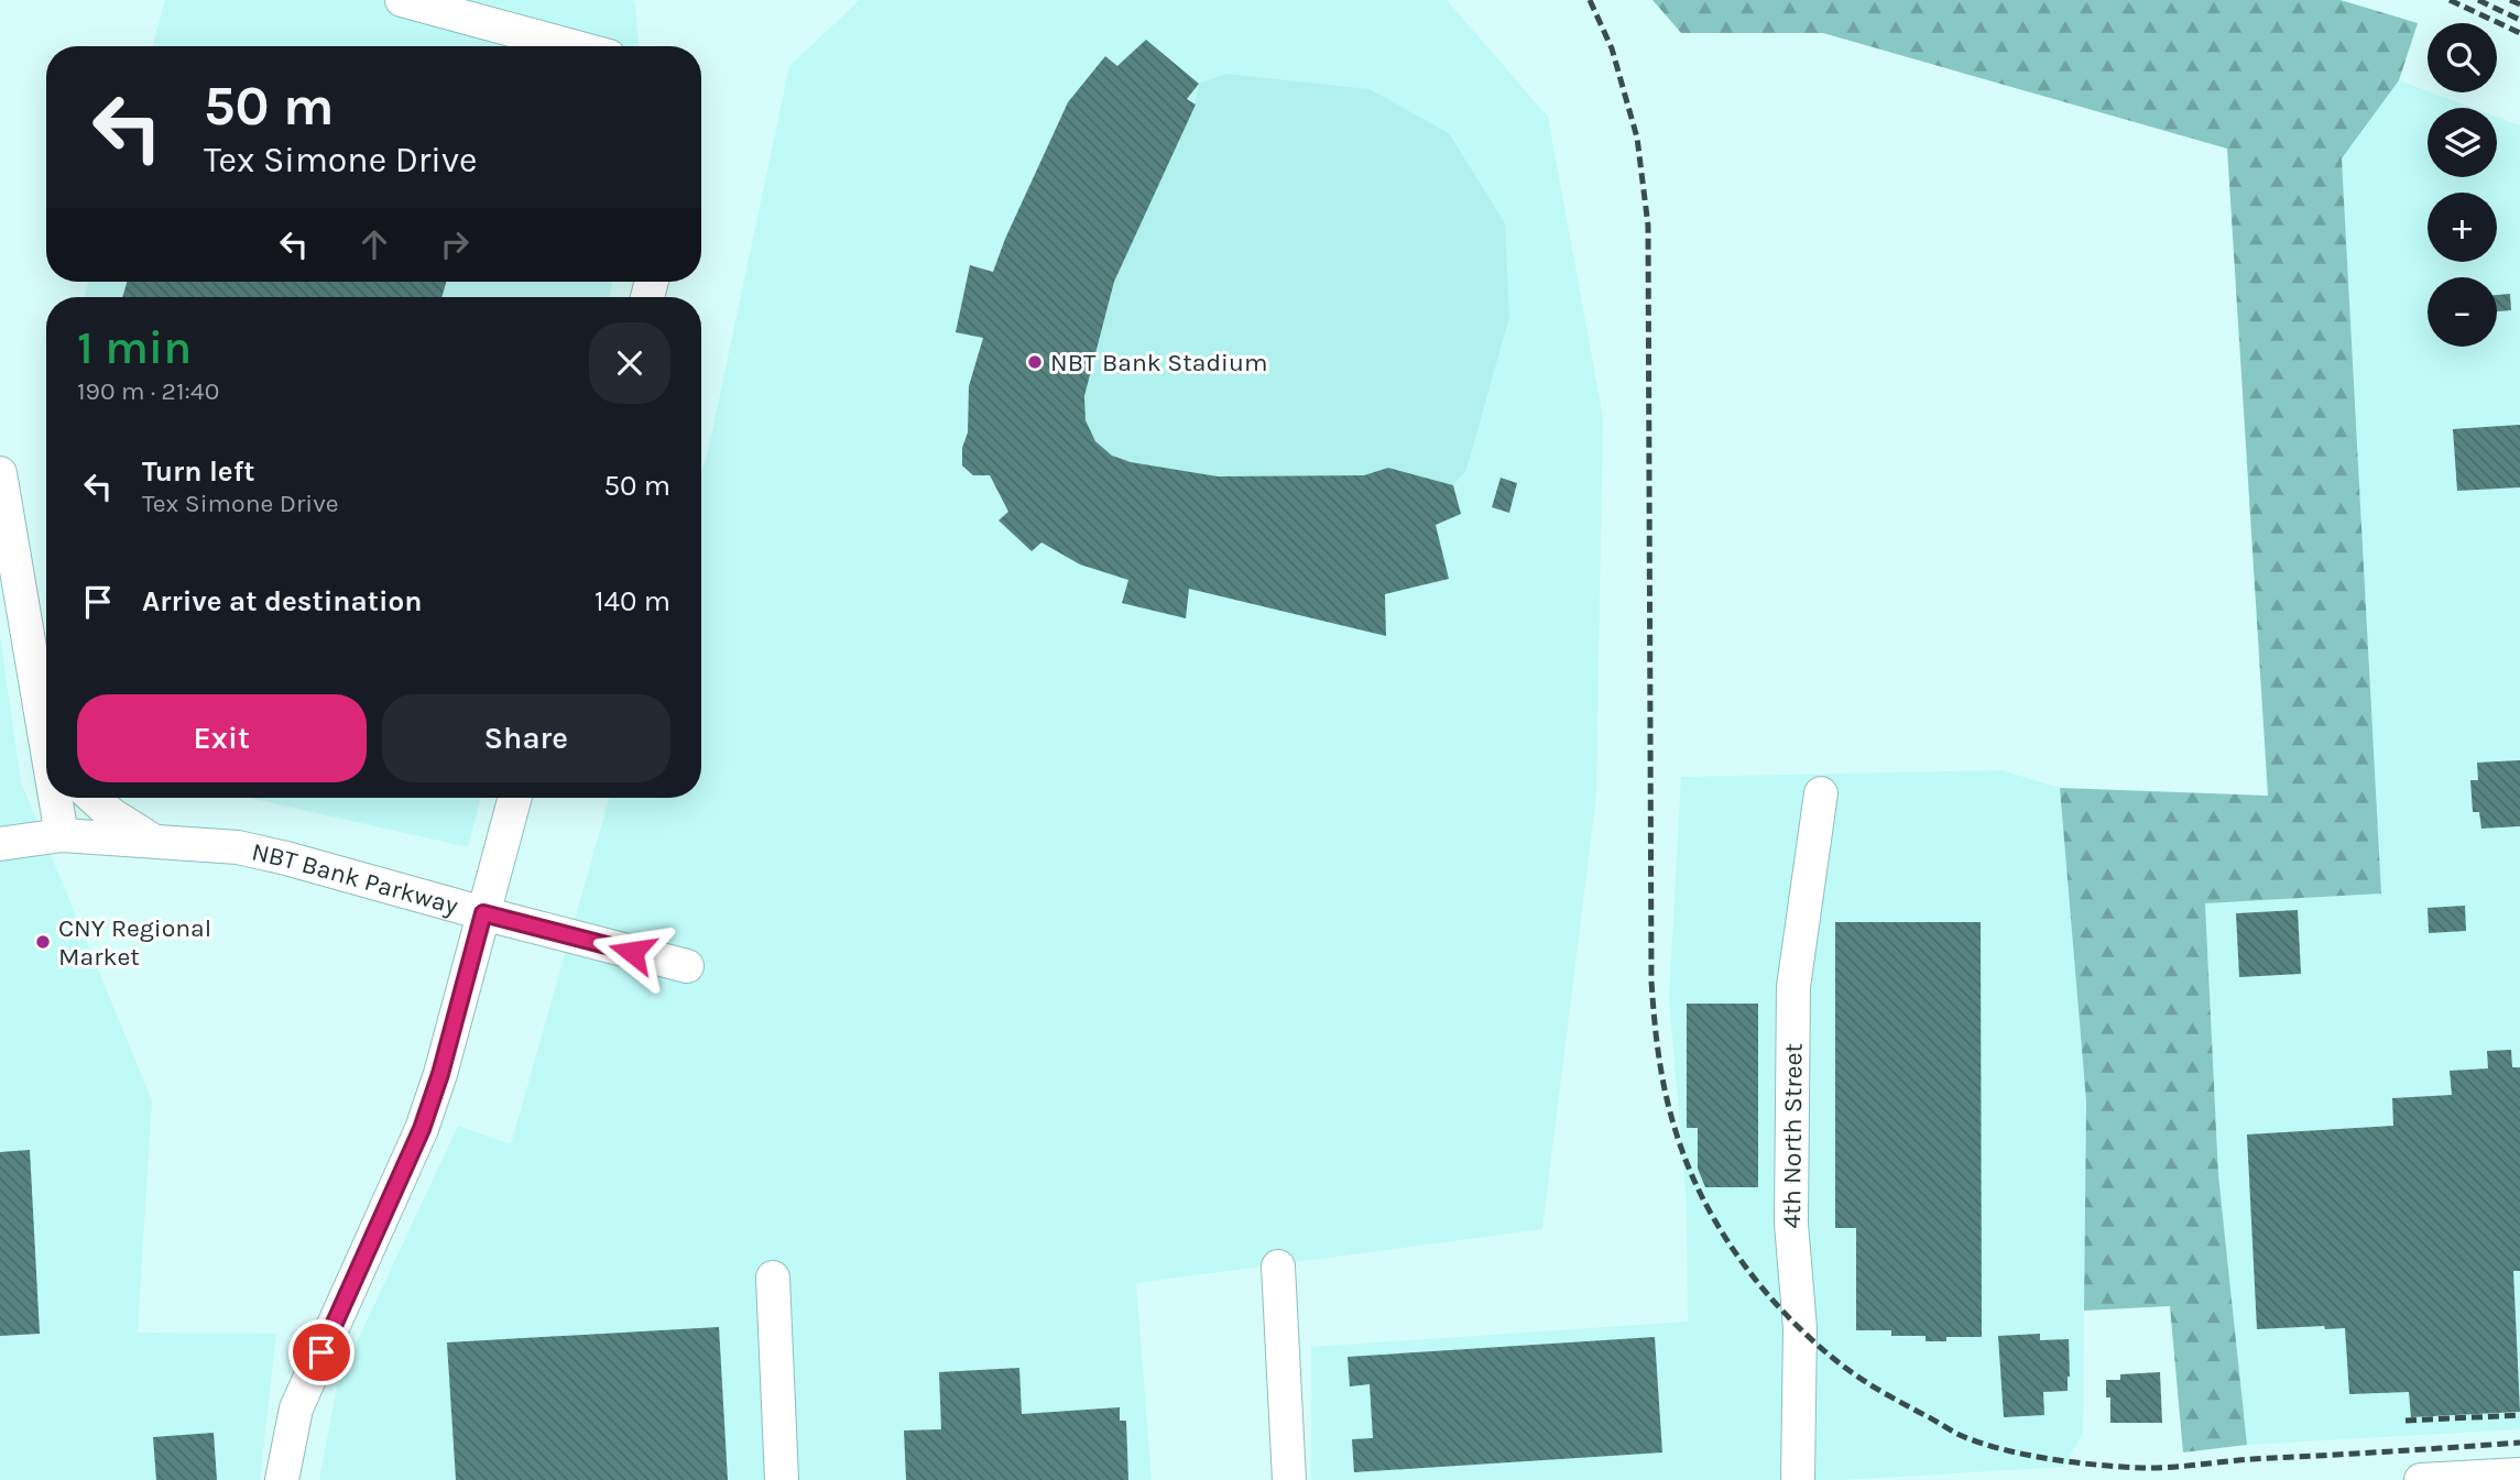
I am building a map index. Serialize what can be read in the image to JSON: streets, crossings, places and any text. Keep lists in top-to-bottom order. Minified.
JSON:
{"streets":{"street":["NBT Bank Parkway","4th North Street"]},"places":["NBT Bank Stadium","CNY Regional Market"],"page":{"map_buttons":["+","−"],"turn":["50 m","Tex Simone Drive"],"heading":["1 min","190 m · 21:40"],"list":[{"name":"Turn left","note":"Tex Simone Drive","value":"50 m"},{"name":"Arrive at destination","value":"140 m"}],"buttons":["Exit","Share"]}}
